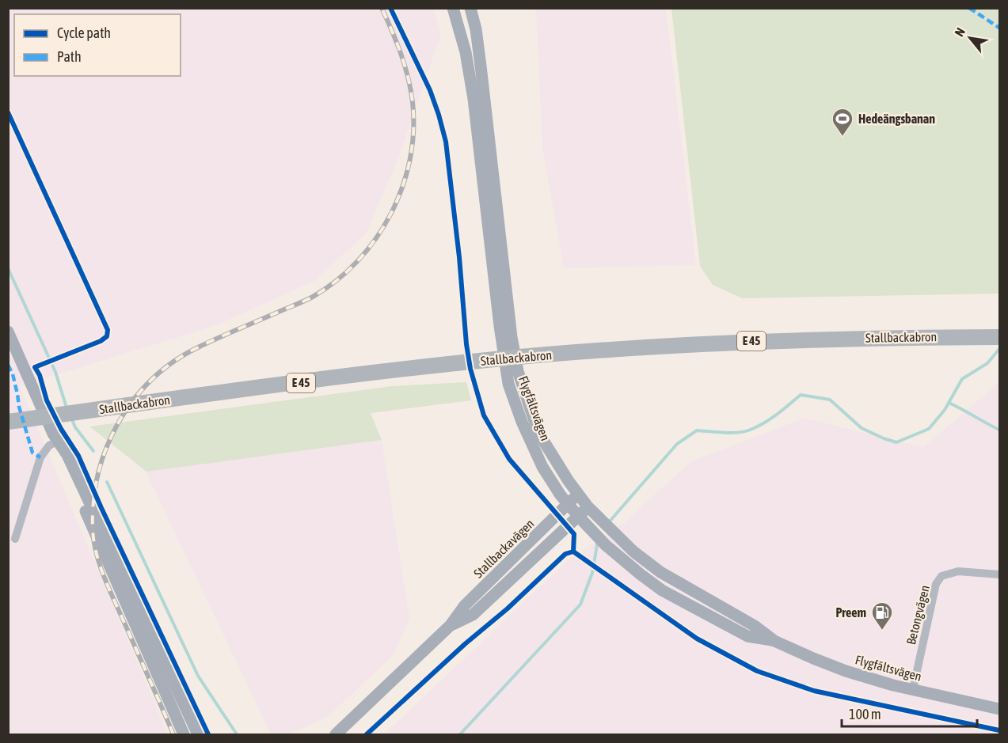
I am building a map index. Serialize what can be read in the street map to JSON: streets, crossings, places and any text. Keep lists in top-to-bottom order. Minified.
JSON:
{"streets":{"highway":["Stallbackabron","E 45"],"street":["Flygfältsvägen","Stallbackavägen","Betongvägen"]},"crossings":[["Flygfältsvägen","Stallbackavägen"],["Flygfältsvägen","Betongvägen"]],"places":{"sports":["Hedeängsbanan"],"fuel station":["Preem"]},"legend":["Cycle path","Path"],"scale_bar":"100 m","north":"top left"}
